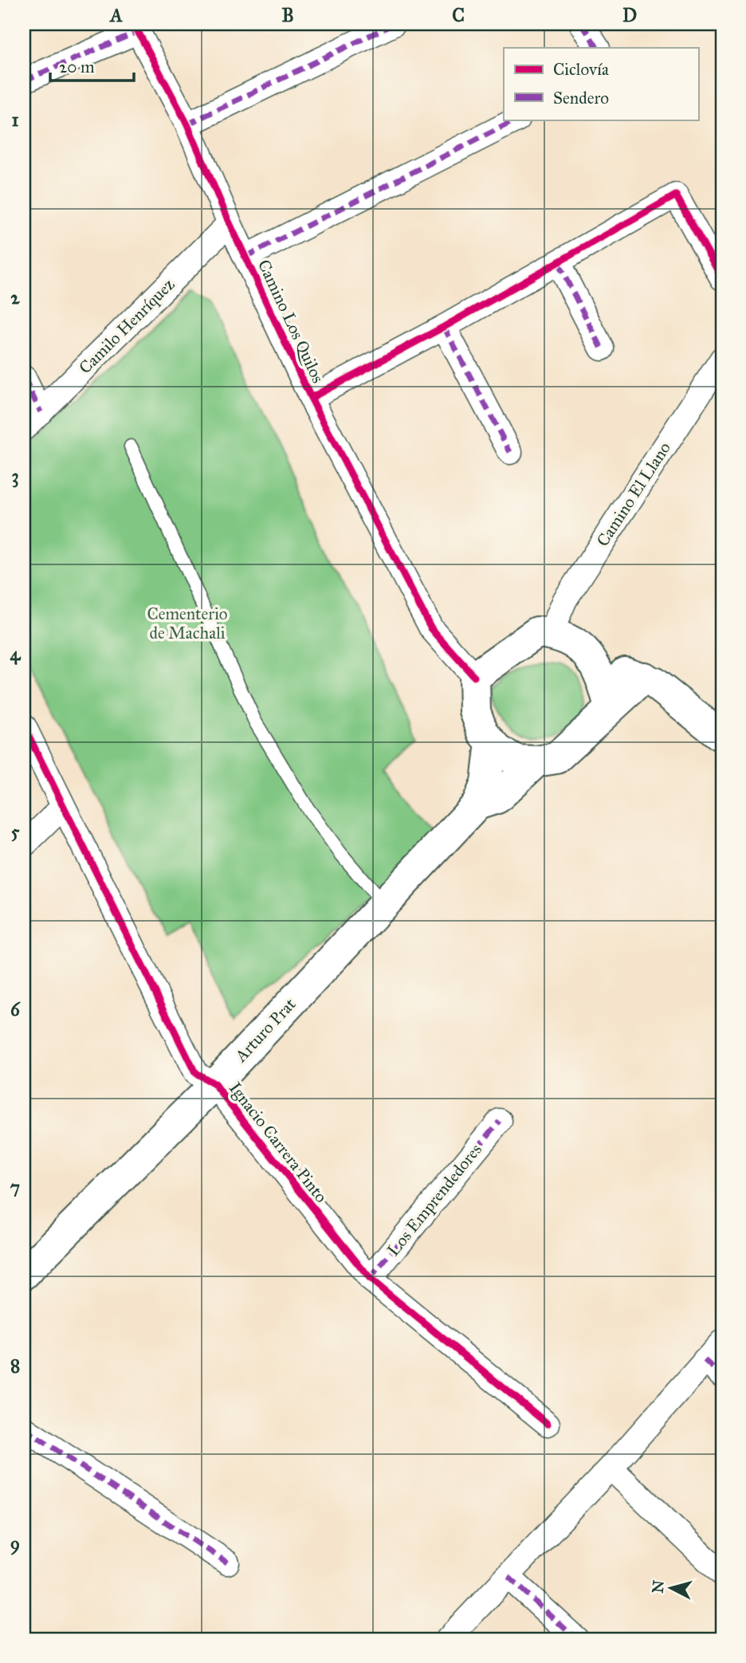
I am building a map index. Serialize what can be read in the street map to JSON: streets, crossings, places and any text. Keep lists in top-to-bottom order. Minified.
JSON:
{"streets":{"main road":["Arturo Prat"],"street":["Camino Los Quilos","Camilo Henríquez","Camino El Llano","Ignacio Carrera Pinto","Los Emprendedores"]},"crossings":[["Camino Los Quilos","Camilo Henríquez"],["Camino Los Quilos","Camino El Llano"],["Camino Los Quilos","Arturo Prat"],["Camino El Llano","Arturo Prat"],["Arturo Prat","Ignacio Carrera Pinto"],["Ignacio Carrera Pinto","Los Emprendedores"]],"parks":["Cementerio de Machali"],"legend":["Ciclovía","Sendero"],"scale_bar":"20 m","north":"left","grid":{"columns":["A","B","C","D"],"rows":["1","2","3","4","5","6","7","8","9"]}}
